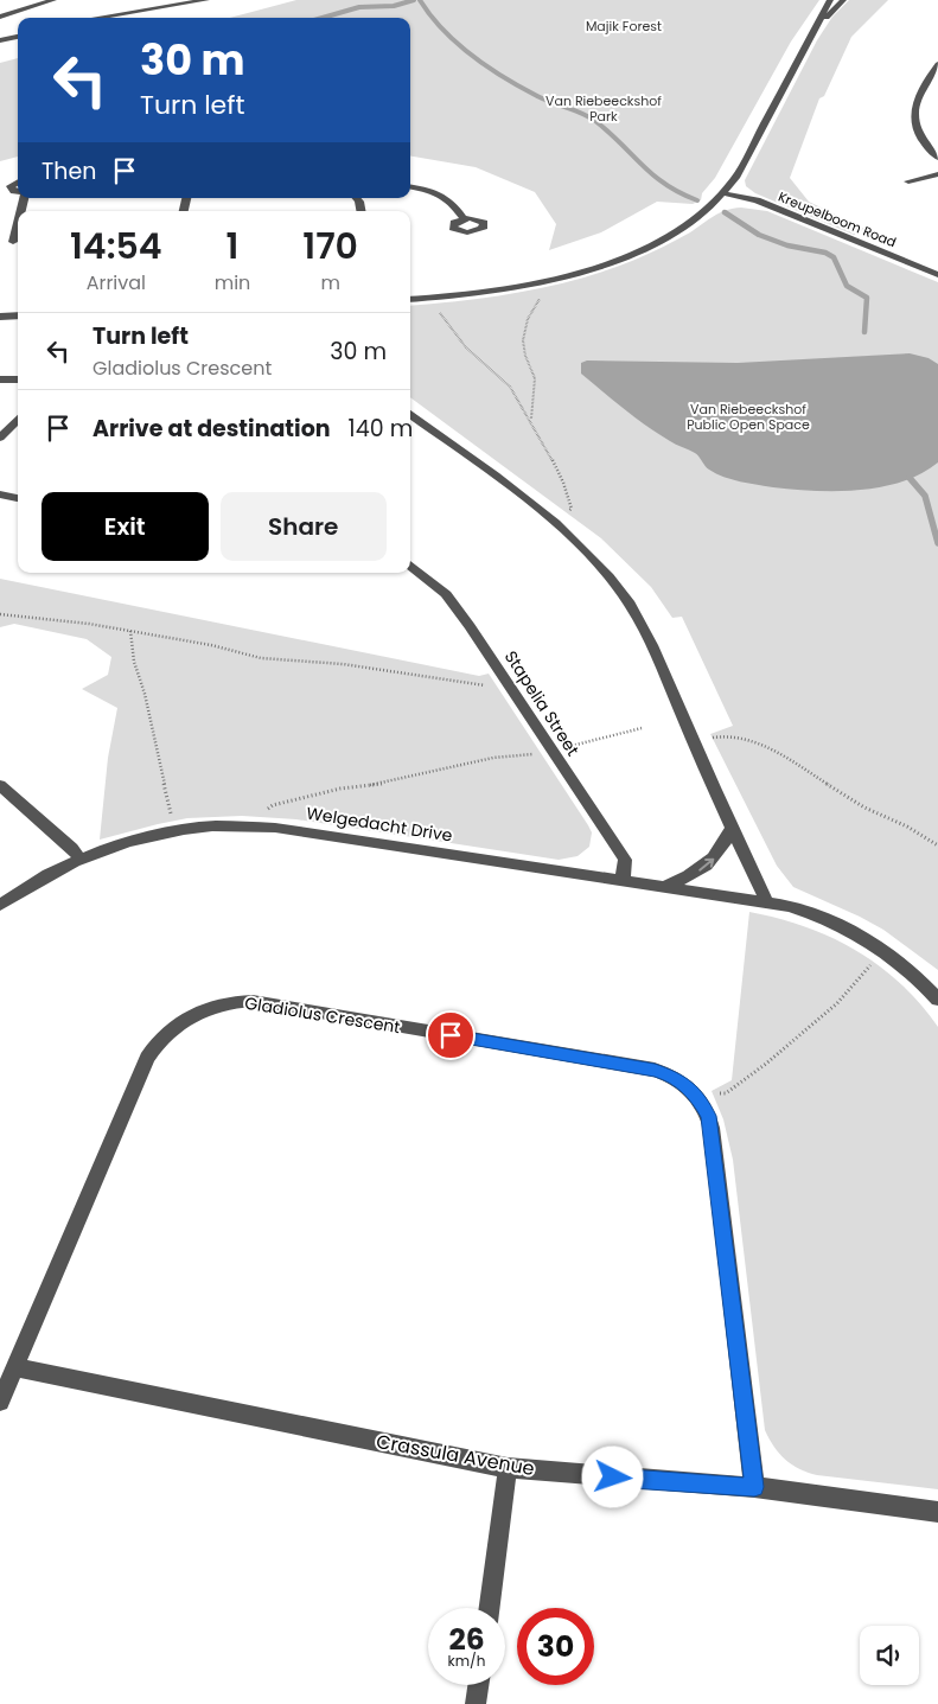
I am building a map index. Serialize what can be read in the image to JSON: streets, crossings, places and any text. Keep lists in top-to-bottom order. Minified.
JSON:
{"streets":{"street":["Kreupelboom Road","Stapelia Street","Welgedacht Drive","Gladiolus Crescent","Crassula Avenue"]},"crossings":[["Stapelia Street","Welgedacht Drive"],["Gladiolus Crescent","Crassula Avenue"]],"parks":["Majik Forest","Van Riebeeckshof Park","Van Riebeeckshof Public Open Space"],"page":{"turn":["30 m","Turn left"],"then":"Then","eta":["14:54","Arrival","1","min","170","m"],"list":[{"name":"Turn left","note":"Gladiolus Crescent","value":"30 m"},{"name":"Arrive at destination","value":"140 m"}],"buttons":["Exit","Share"],"speed":"26 km/h","limit":"30"}}
